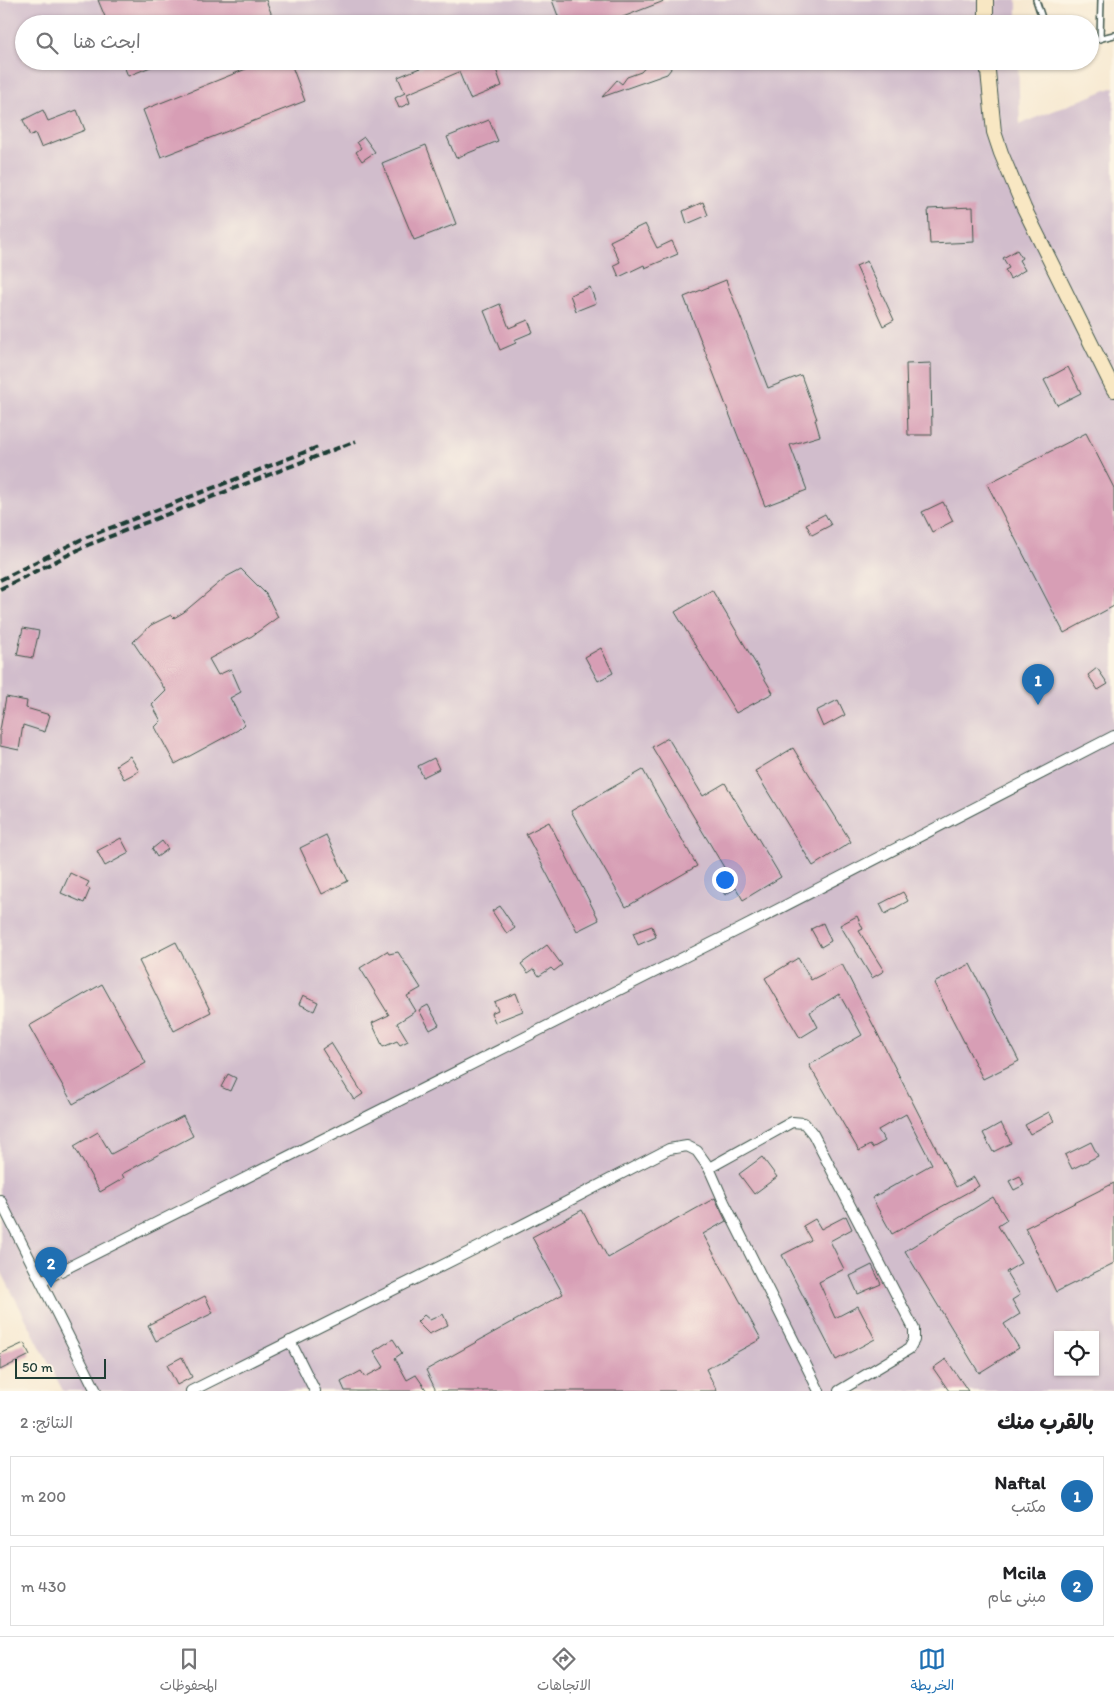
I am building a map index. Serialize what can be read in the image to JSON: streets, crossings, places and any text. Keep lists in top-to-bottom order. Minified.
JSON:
{"scale_bar":"50 m","page":{"search":"ابحث هنا","pins":["1","2"],"scale":"50 m","heading":["بالقرب منك","النتائج: 2"],"list":[{"mark":"1","name":"Naftal","note":"مكتب","value":"200 m"},{"mark":"2","name":"Mcila","note":"مبنى عام","value":"430 m"}],"nav":["الخريطة","الاتجاهات","المحفوظات"]}}
